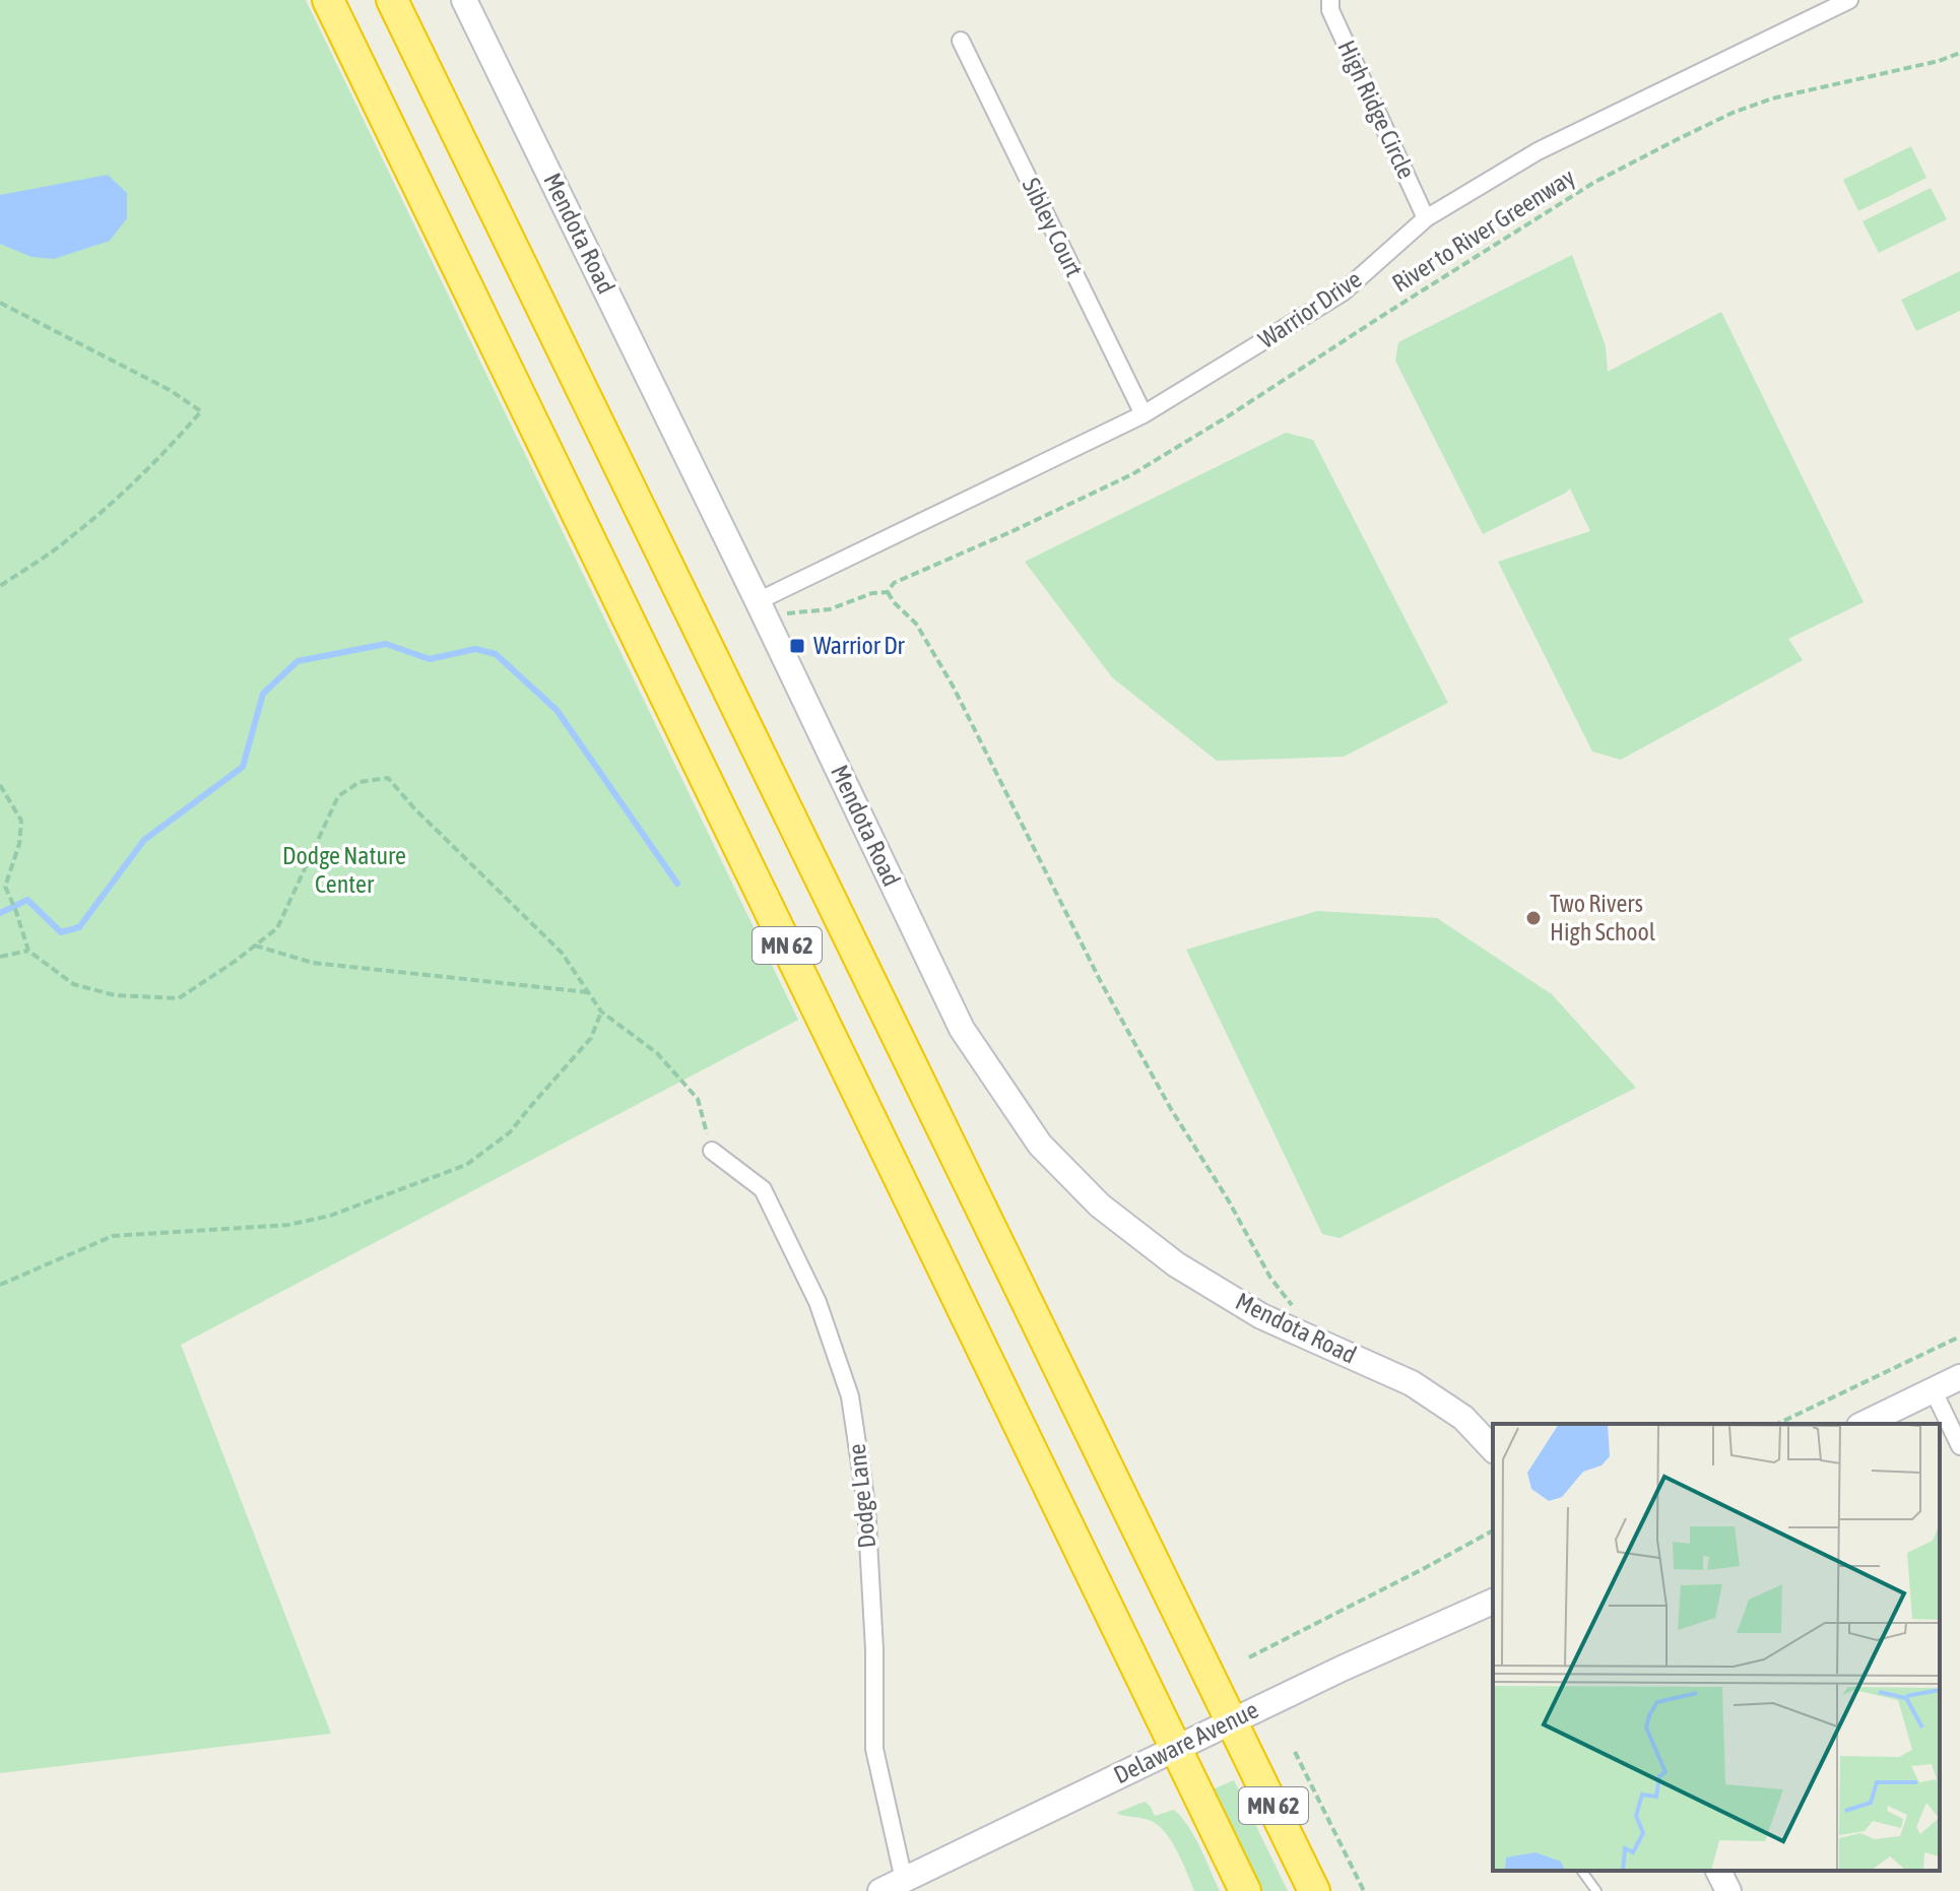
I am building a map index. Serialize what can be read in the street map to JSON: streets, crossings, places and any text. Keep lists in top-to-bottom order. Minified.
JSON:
{"streets":{"highway":["MN 62"],"street":["High Ridge Circle","Sibley Court","Mendota Road","Warrior Drive","Dodge Lane","Delaware Avenue"],"path":["River to River Greenway"]},"crossings":[["High Ridge Circle","Warrior Drive"],["Sibley Court","Warrior Drive"],["Mendota Road","Warrior Drive"],["MN 62","Delaware Avenue"],["Dodge Lane","Delaware Avenue"]],"parks":["Dodge Nature Center"],"places":{"transit":["Warrior Dr"],"other":["Two Rivers High School"]}}
